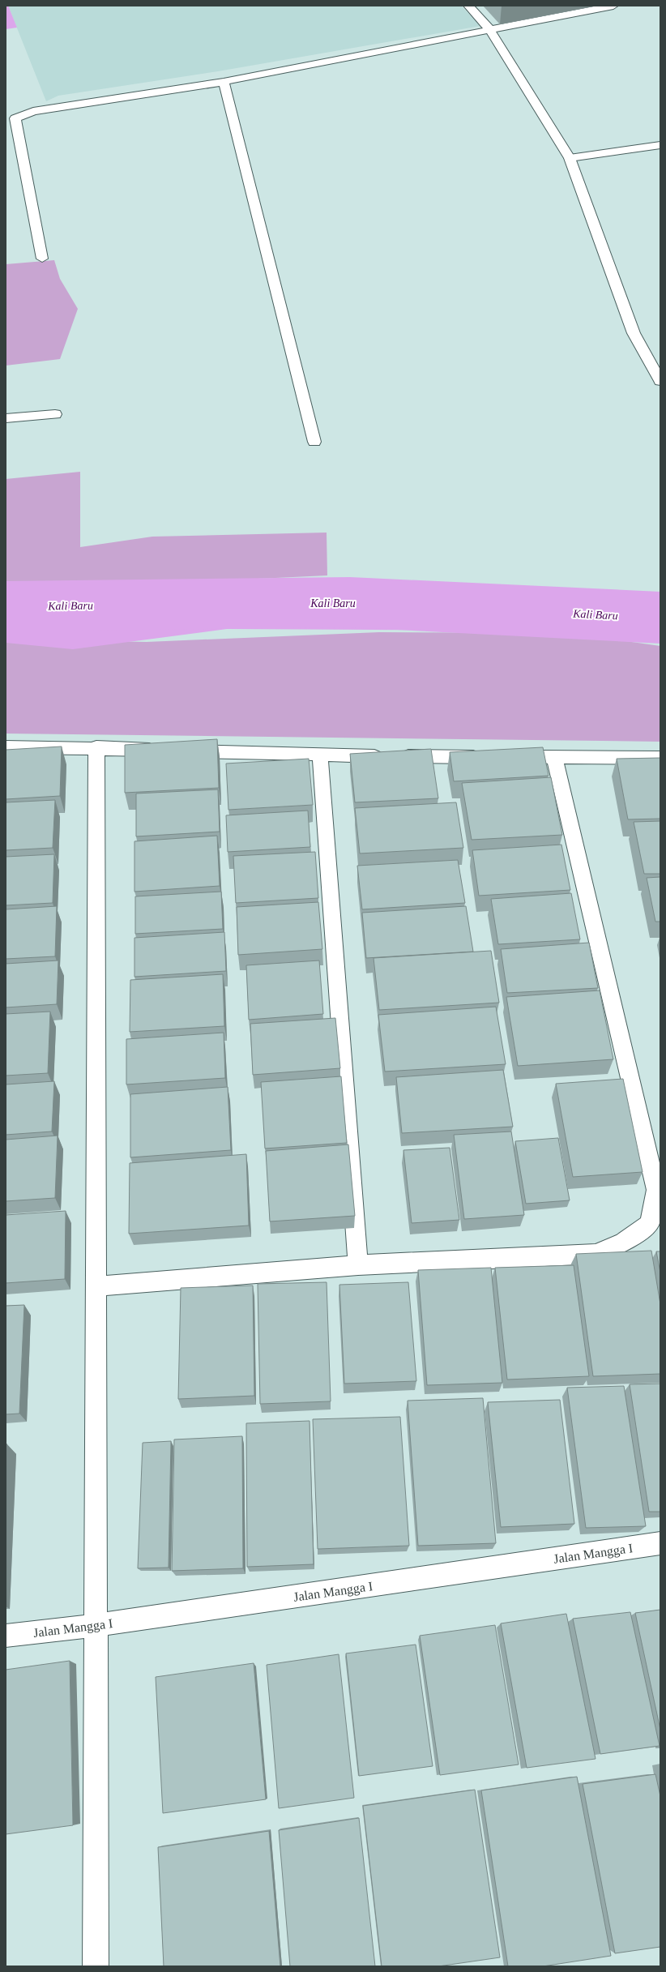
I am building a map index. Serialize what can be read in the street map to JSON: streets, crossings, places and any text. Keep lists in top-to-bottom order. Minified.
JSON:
{"streets":{"street":["Jalan Mangga I"]},"water":["Kali Baru"]}
